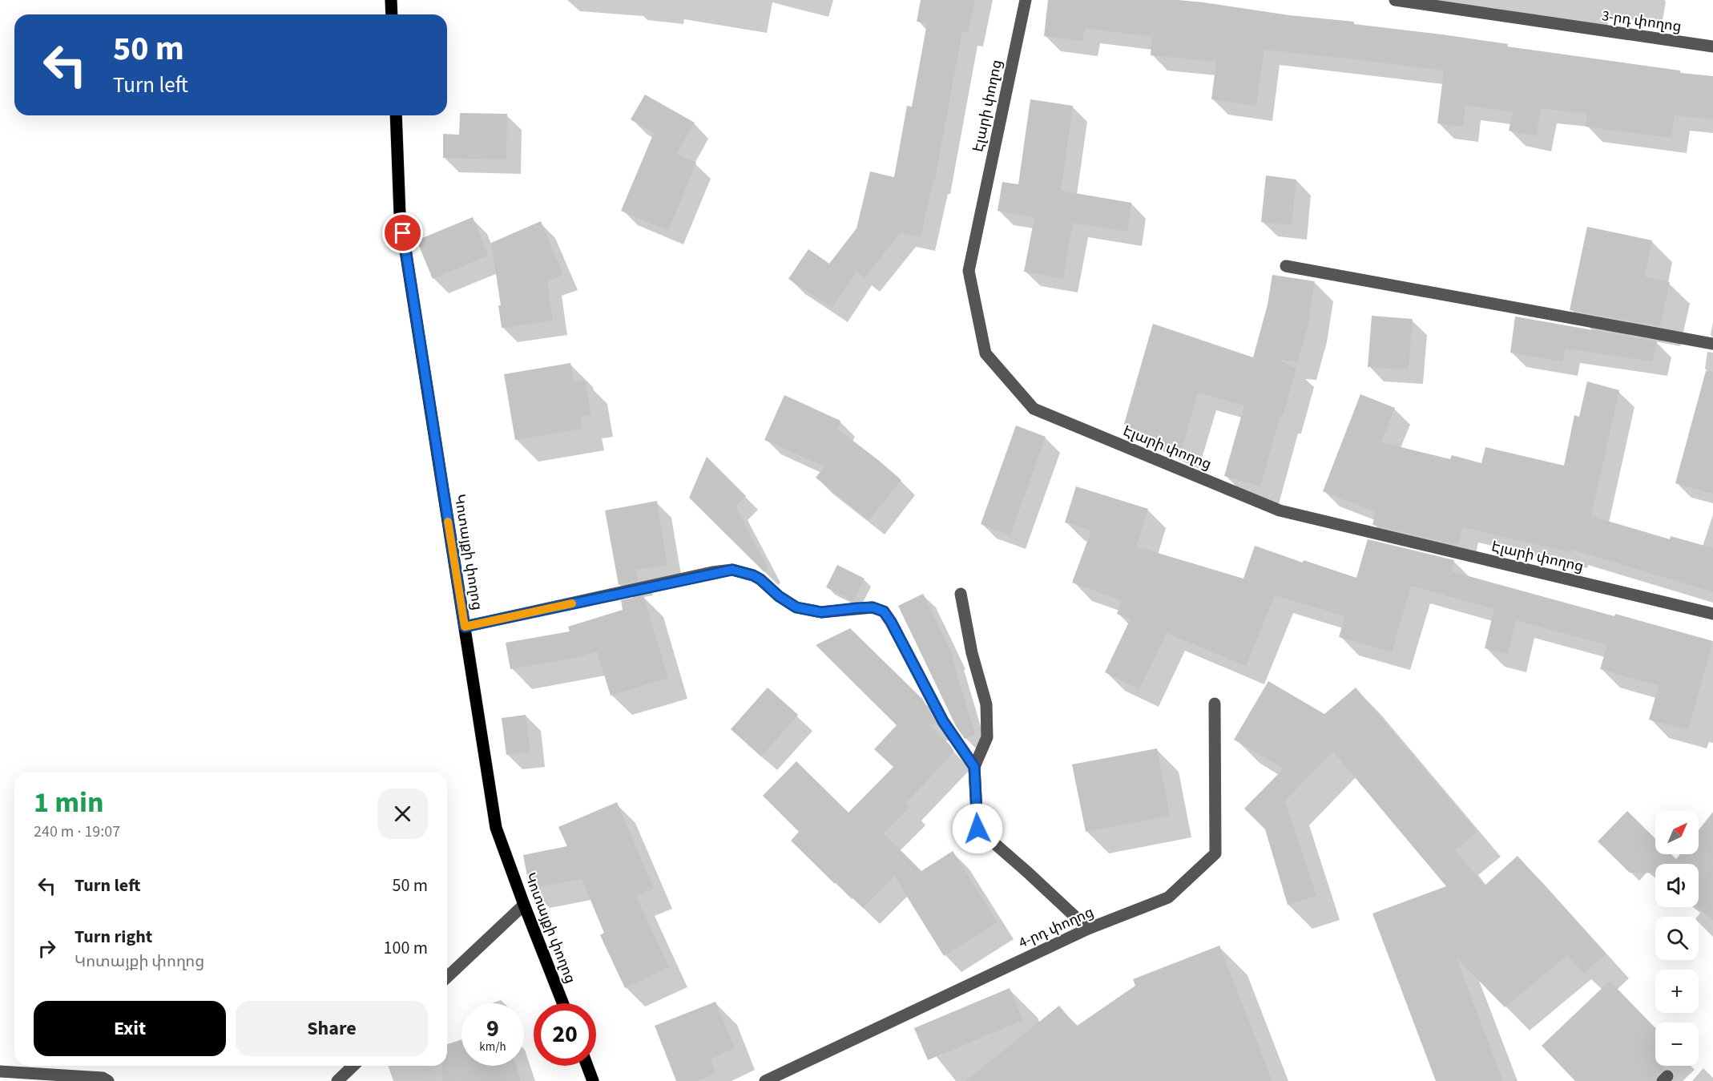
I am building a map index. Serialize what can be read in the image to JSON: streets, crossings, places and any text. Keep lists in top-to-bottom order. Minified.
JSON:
{"streets":{"main road":["Կոտայքի փողոց"],"street":["3-րդ փողոց","Էլարի փողոց","4-րդ փողոց"]},"north":"top right","page":{"turn":["50 m","Turn left"],"heading":["1 min","240 m · 19:07"],"map_buttons":["+","−"],"list":[{"name":"Turn left","value":"50 m"},{"name":"Turn right","note":"Կոտայքի փողոց","value":"100 m"}],"buttons":["Exit","Share"],"speed":"9 km/h","limit":"20"}}
